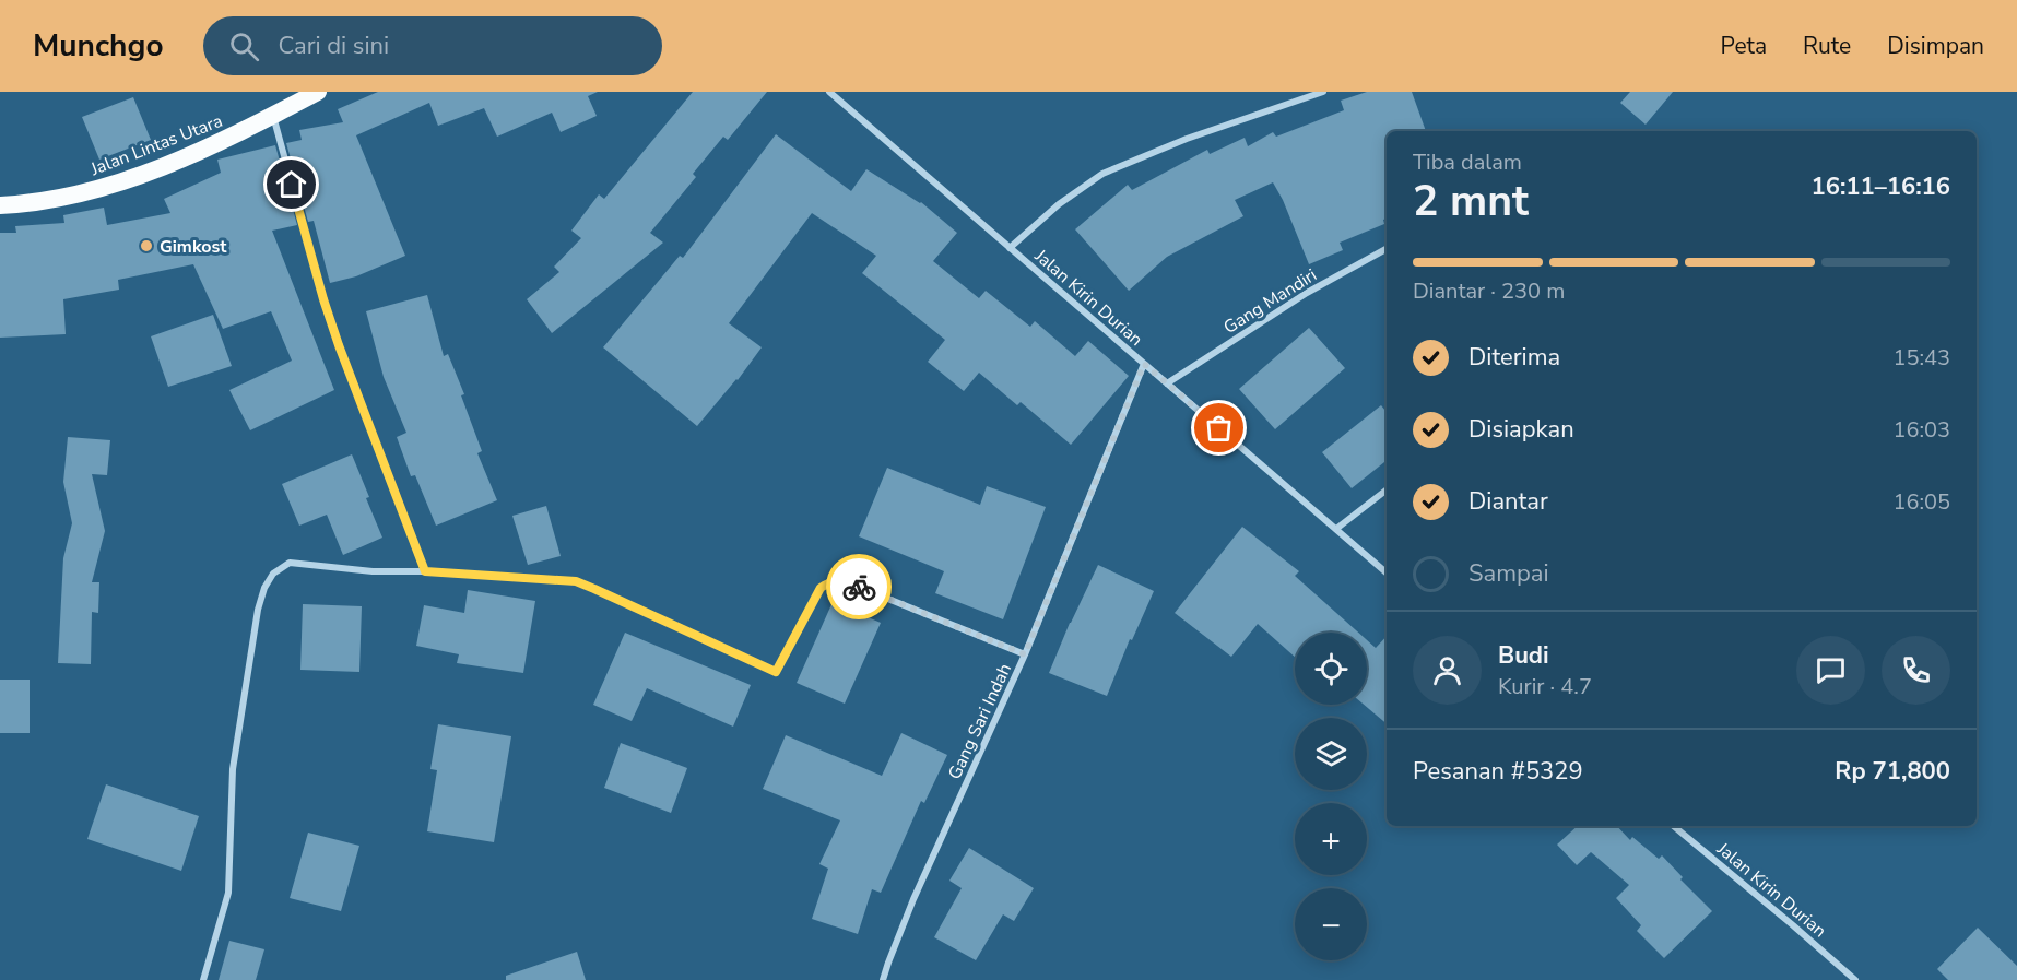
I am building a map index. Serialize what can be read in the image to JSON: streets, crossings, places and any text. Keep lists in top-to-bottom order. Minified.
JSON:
{"streets":{"highway":["Jalan Lintas Utara"],"street":["Jalan Kirin Durian","Gang Mandiri","Gang Sari Indah"]},"crossings":[["Jalan Kirin Durian","Gang Mandiri"],["Jalan Kirin Durian","Gang Sari Indah"]],"places":["Gimkost"],"page":{"header":"Munchgo","search":"Cari di sini","nav":["Peta","Rute","Disimpan"],"heading":["2 mnt","Tiba dalam","16:11–16:16"],"panel":["Budi","Kurir · 4.7","Pesanan #5329","Rp 71,800"],"bar":"Diantar · 230 m","list":[["Diterima","15:43"],["Disiapkan","16:03"],["Diantar","16:05"],"Sampai"],"map_buttons":["+","−"]}}
